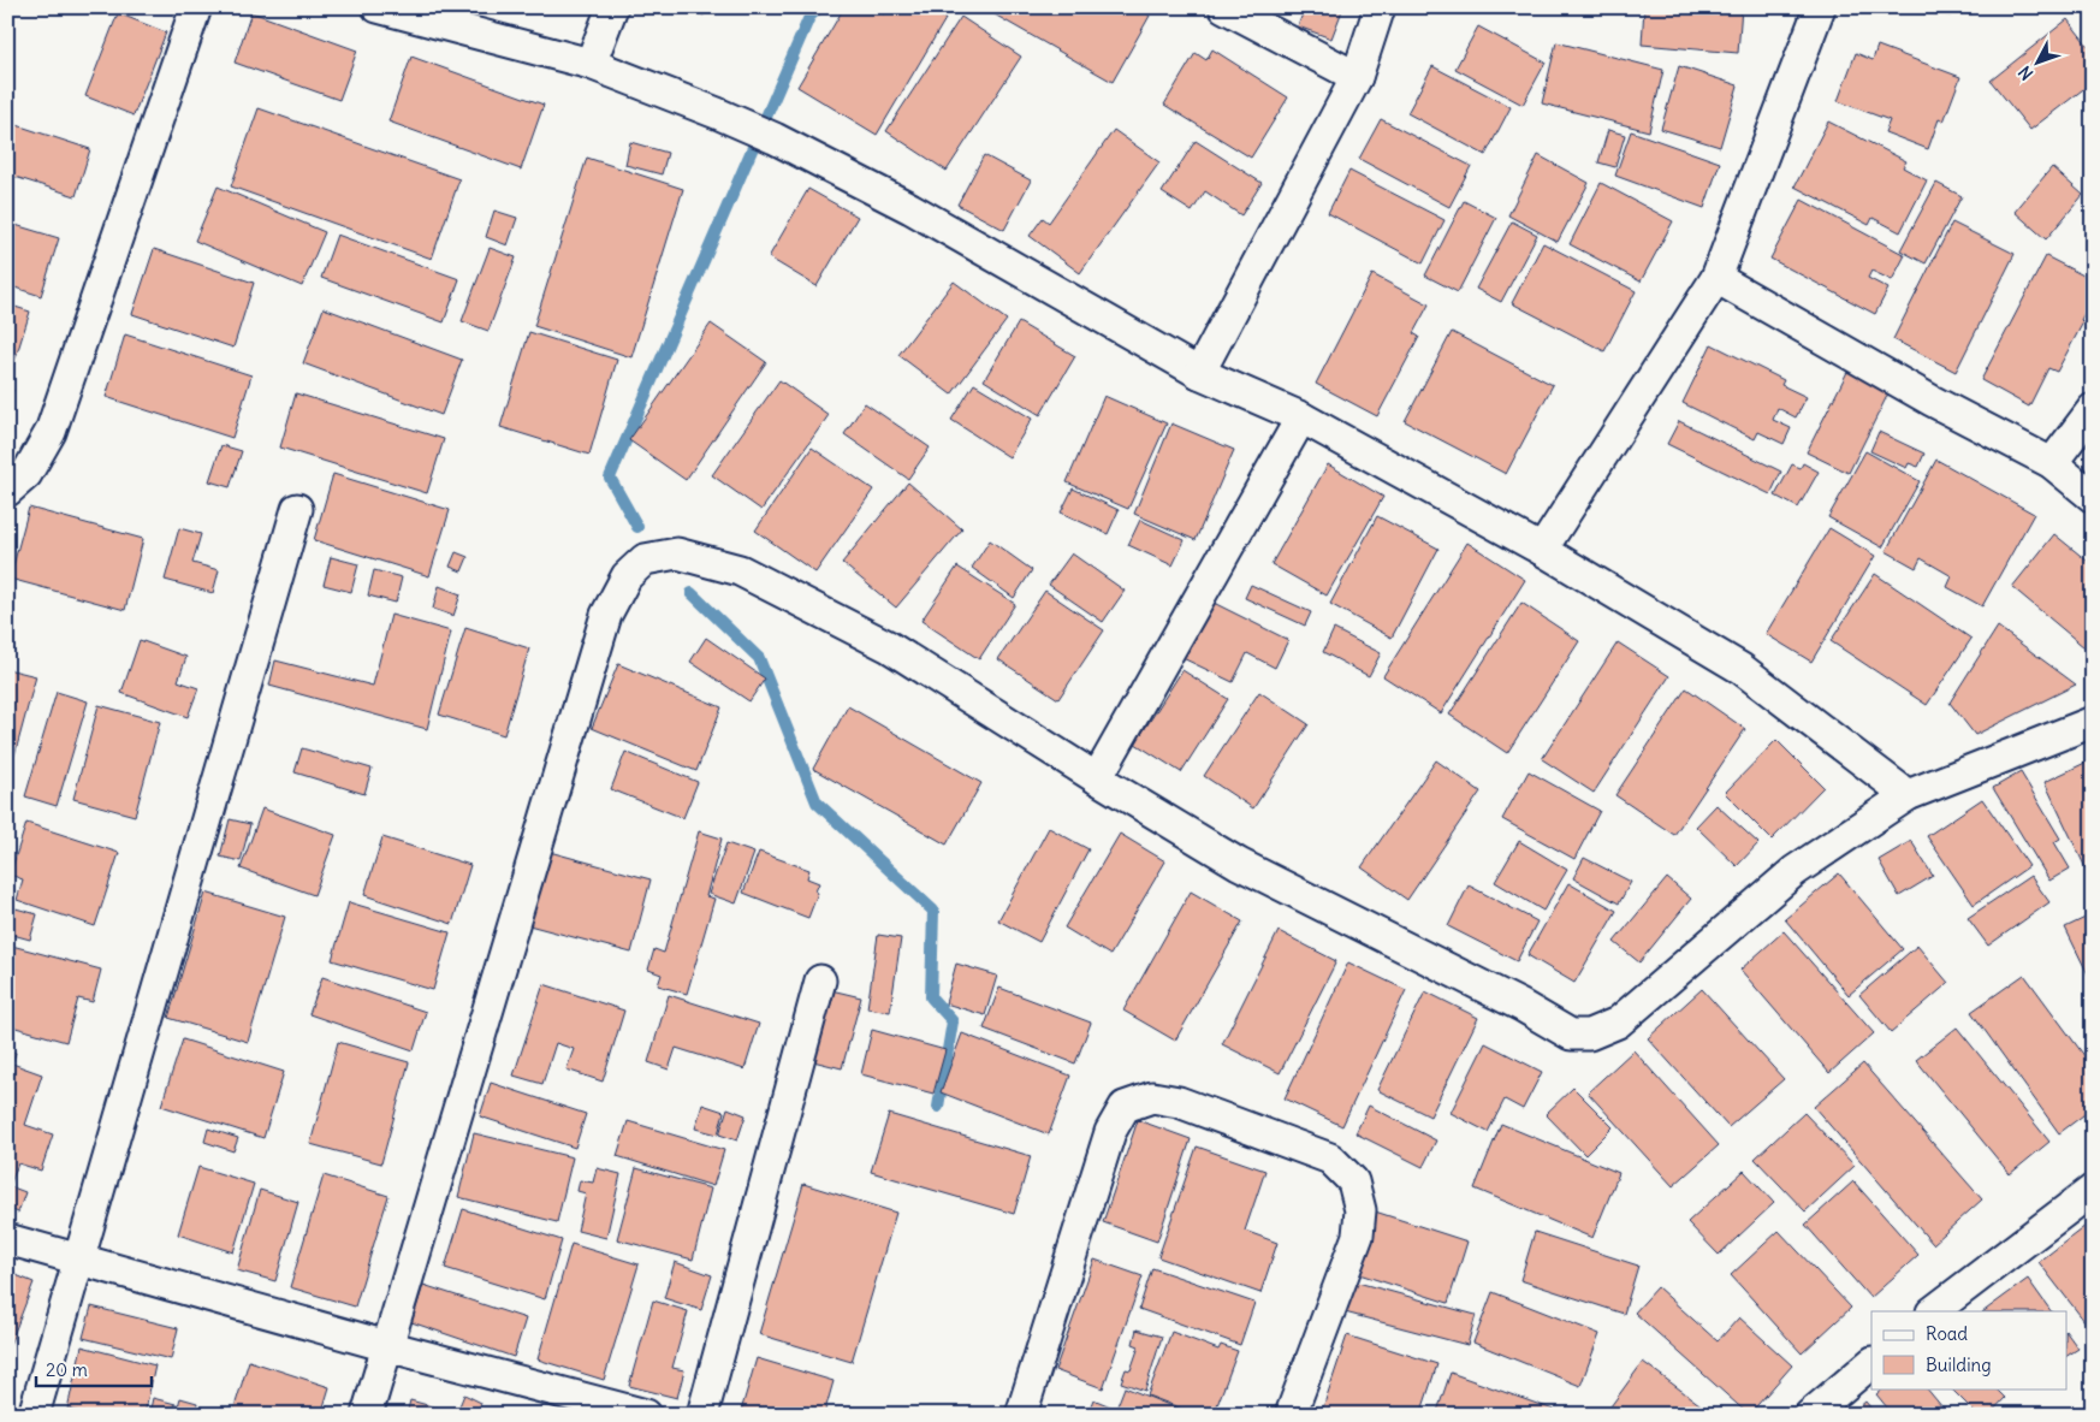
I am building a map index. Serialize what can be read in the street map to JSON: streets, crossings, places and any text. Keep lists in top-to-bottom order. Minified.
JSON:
{"legend":["Road","Building"],"scale_bar":"20 m","north":"bottom left"}
